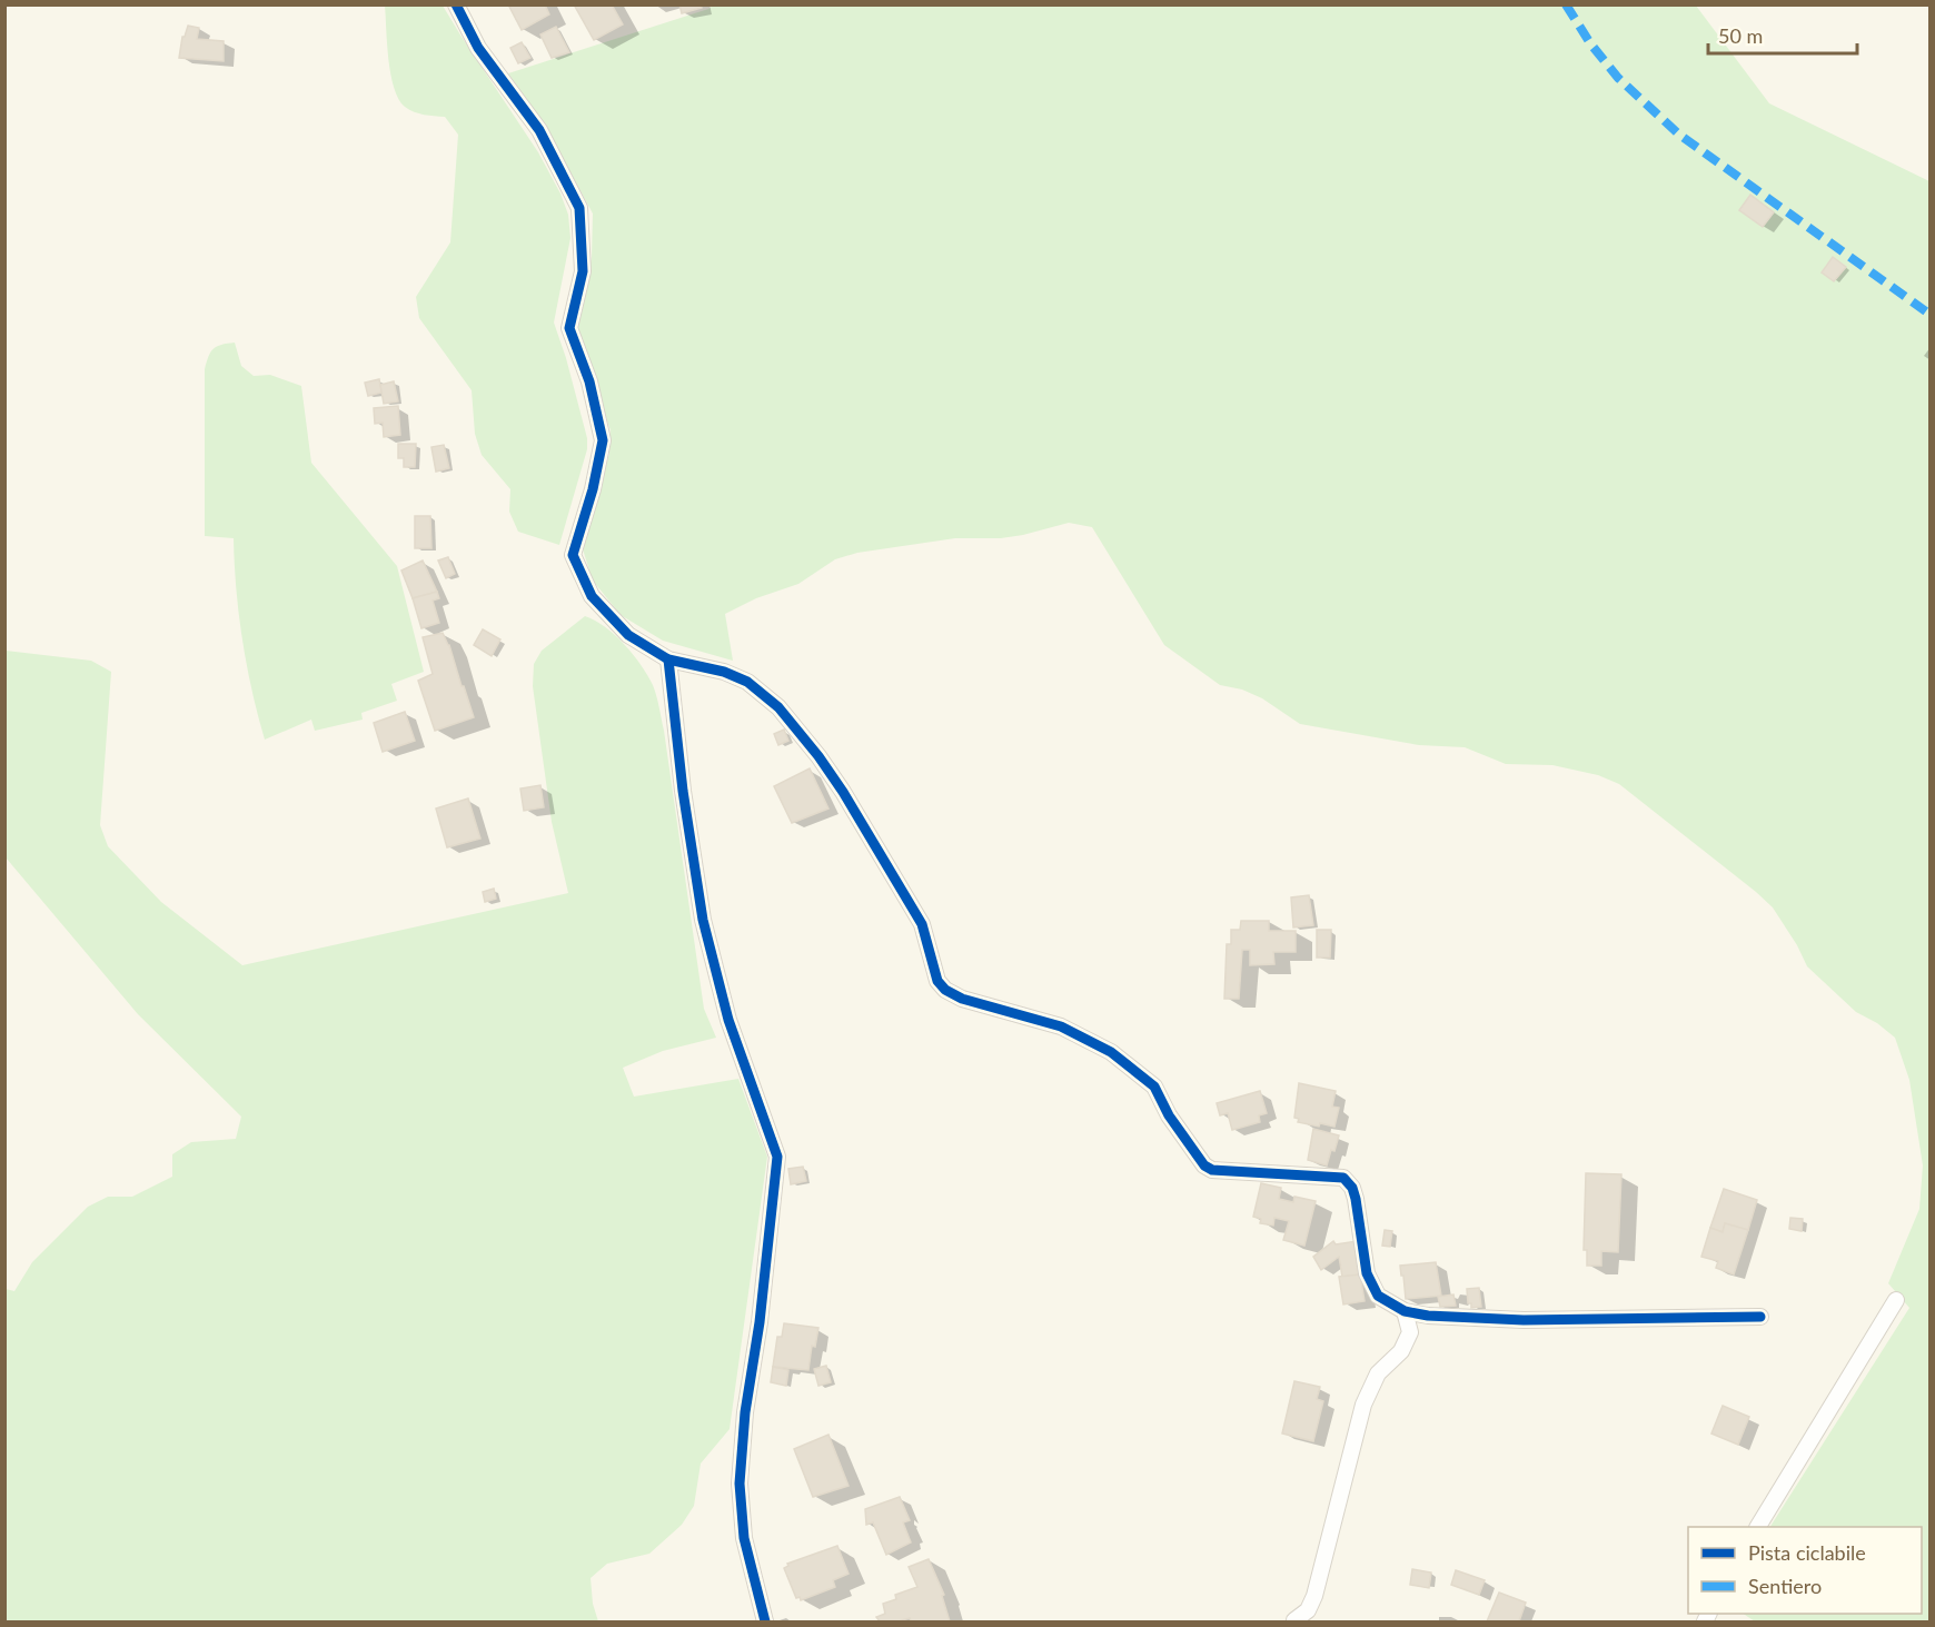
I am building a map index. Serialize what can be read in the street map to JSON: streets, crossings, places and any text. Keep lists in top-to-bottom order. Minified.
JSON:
{"legend":["Pista ciclabile","Sentiero"],"scale_bar":"50 m"}
